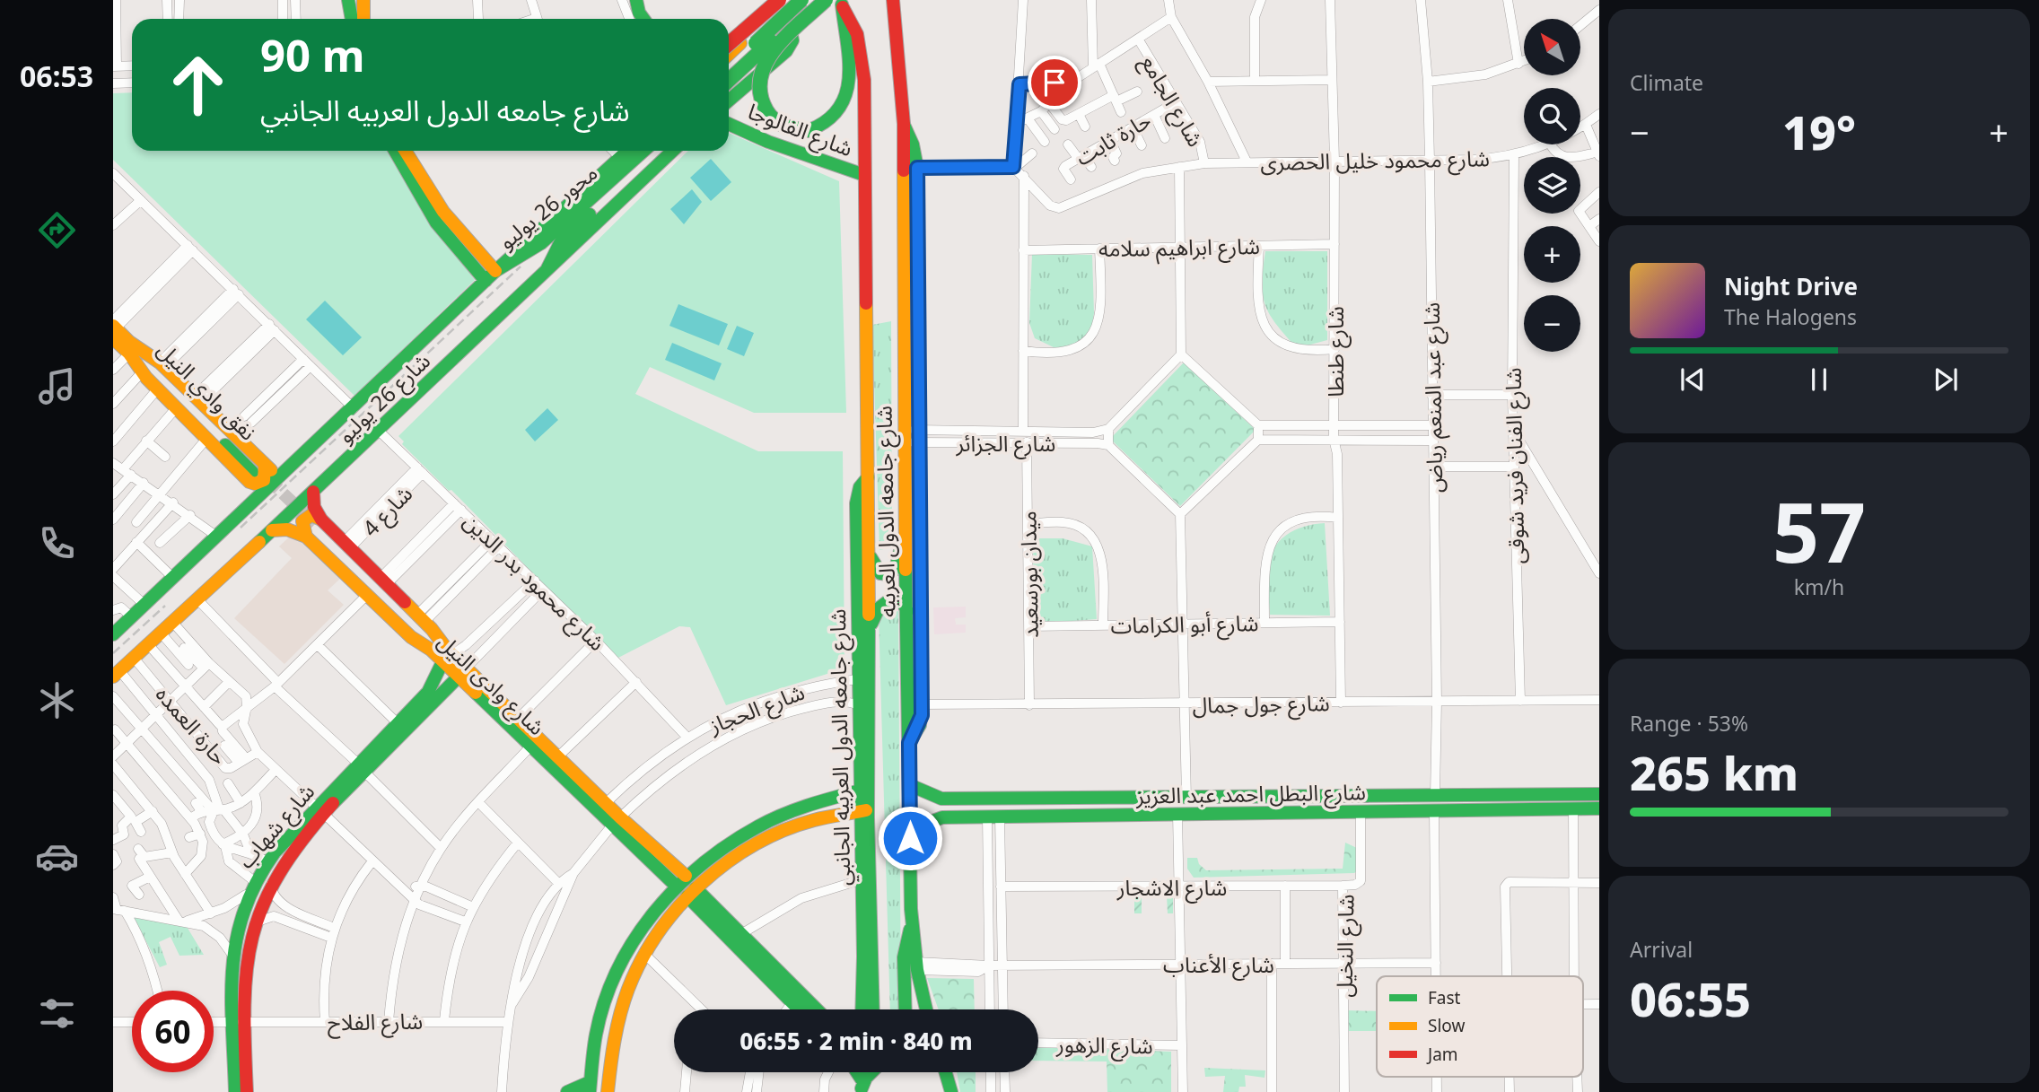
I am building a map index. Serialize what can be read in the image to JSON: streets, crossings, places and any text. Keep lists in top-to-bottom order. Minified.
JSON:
{"streets":{"main road":["شارع الفالوجا","محور 26 يوليو","نفق وادي النيل","شارع 26 يوليو","شارع جامعه الدول العربيه","شارع وادى النيل","شارع جامعه الدول العربيه الجانبي","شارع البطل احمد عبد العزيز","شارع شهاب"],"street":["شارع الجامع","حارة ثابت","شارع محمود خليل الحصرى","شارع ابراهيم سلامه","شارع طنطا","شارع عبد المنعم رياض","شارع الجزائر","شارع الفنان فريد شوقى","شارع 4","ميدان بورسعيد","شارع محمود بدر الدين","شارع أبو الكرامات","شارع جول جمال","شارع الحجاز","حارة العمده","شارع الاشجار","شارع النخيل","شارع الأعناب","شارع الفلاح","شارع الزهور"]},"crossings":[["شارع الجامع","حارة ثابت"],["شارع الجامع","شارع محمود خليل الحصرى"],["شارع الفالوجا","شارع جامعه الدول العربيه"],["شارع محمود خليل الحصرى","شارع طنطا"],["شارع محمود خليل الحصرى","شارع عبد المنعم رياض"],["شارع محمود خليل الحصرى","شارع الفنان فريد شوقى"],["محور 26 يوليو","شارع 26 يوليو"],["شارع ابراهيم سلامه","شارع طنطا"],["شارع طنطا","شارع أبو الكرامات"],["شارع طنطا","شارع جول جمال"],["شارع 26 يوليو","شارع محمود بدر الدين"],["شارع 26 يوليو","شارع وادى النيل"],["شارع 26 يوليو","حارة العمده"],["شارع عبد المنعم رياض","شارع جول جمال"],["شارع عبد المنعم رياض","شارع البطل احمد عبد العزيز"],["شارع الجزائر","شارع جامعه الدول العربيه"],["شارع الجزائر","ميدان بورسعيد"],["شارع الفنان فريد شوقى","شارع جول جمال"],["شارع 4","شارع محمود بدر الدين"],["شارع 4","شارع وادى النيل"],["شارع جامعه الدول العربيه","شارع جامعه الدول العربيه الجانبي"],["شارع جامعه الدول العربيه","شارع البطل احمد عبد العزيز"],["ميدان بورسعيد","شارع أبو الكرامات"],["ميدان بورسعيد","شارع جول جمال"],["شارع محمود بدر الدين","شارع الحجاز"],["شارع وادى النيل","شارع الحجاز"],["شارع وادى النيل","شارع شهاب"],["شارع الحجاز","شارع جامعه الدول العربيه الجانبي"],["شارع الحجاز","شارع الفلاح"],["شارع البطل احمد عبد العزيز","شارع النخيل"],["شارع شهاب","شارع الفلاح"],["شارع الاشجار","شارع النخيل"],["شارع النخيل","شارع الأعناب"]],"legend":["Fast","Slow","Jam"],"north":"top left","page":{"tabs":"06:53","tile":["Climate",["57","km/h"],["Range · 53%","265 km"],["Arrival","06:55"]],"map_buttons":["+","−"],"turn":["90 m","شارع جامعه الدول العربيه الجانبي"],"heat":["−","19°","+"],"song":["Night Drive","The Halogens"],"limit":"60","trip":"06:55 · 2 min · 840 m"}}
